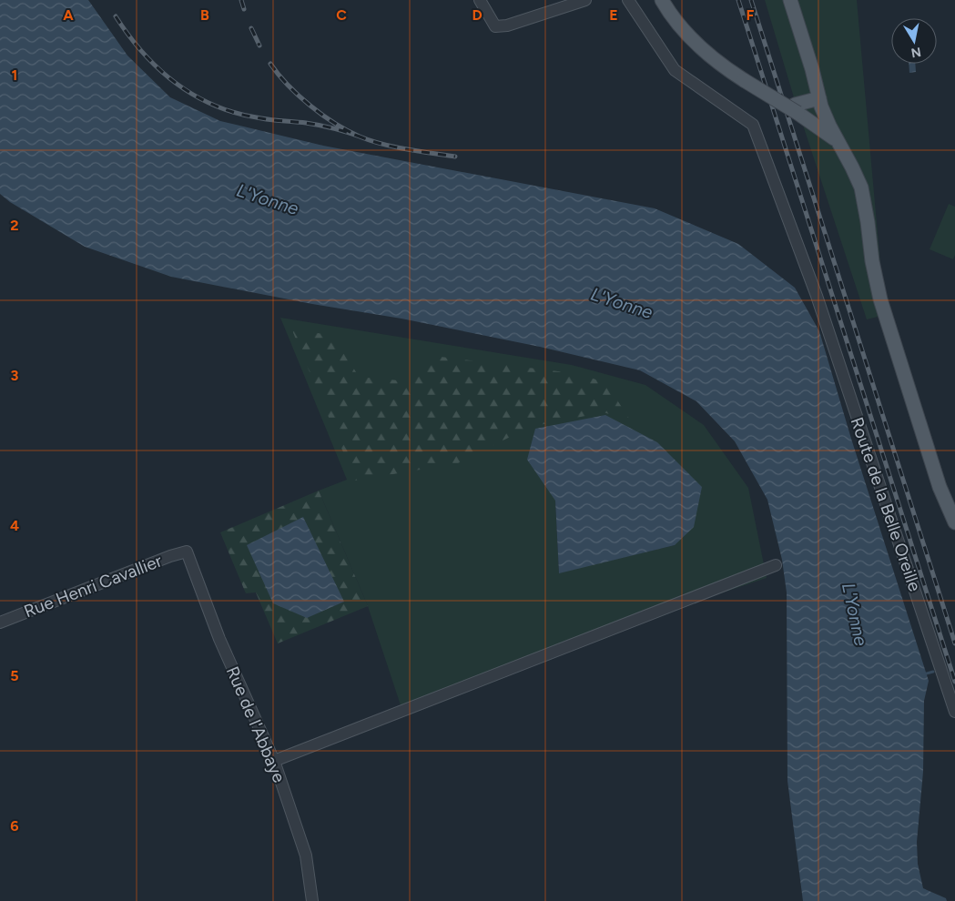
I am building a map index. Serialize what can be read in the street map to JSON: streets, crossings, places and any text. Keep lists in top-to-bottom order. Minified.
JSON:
{"streets":{"street":["Route de la Belle Oreille","Rue Henri Cavallier","Rue de l'Abbaye"]},"crossings":[["Rue Henri Cavallier","Rue de l'Abbaye"]],"water":["L'Yonne"],"north":"bottom","grid":{"columns":["A","B","C","D","E","F"],"rows":["1","2","3","4","5","6"]}}
